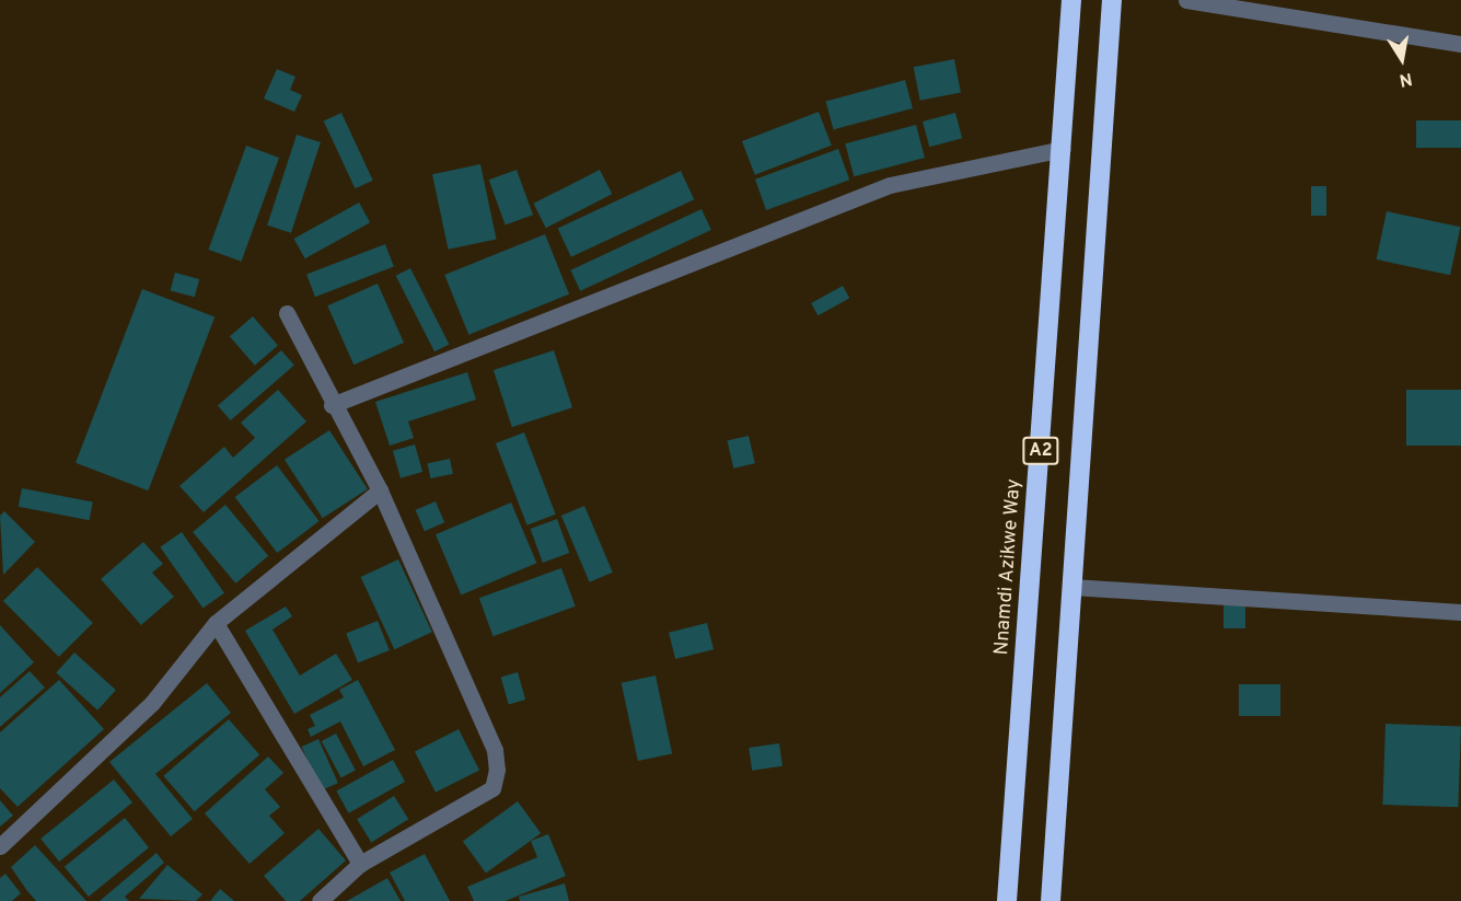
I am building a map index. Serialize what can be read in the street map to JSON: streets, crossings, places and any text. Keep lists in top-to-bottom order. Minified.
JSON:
{"streets":{"highway":["A2","Nnamdi Azikwe Way"]},"north":"bottom"}
